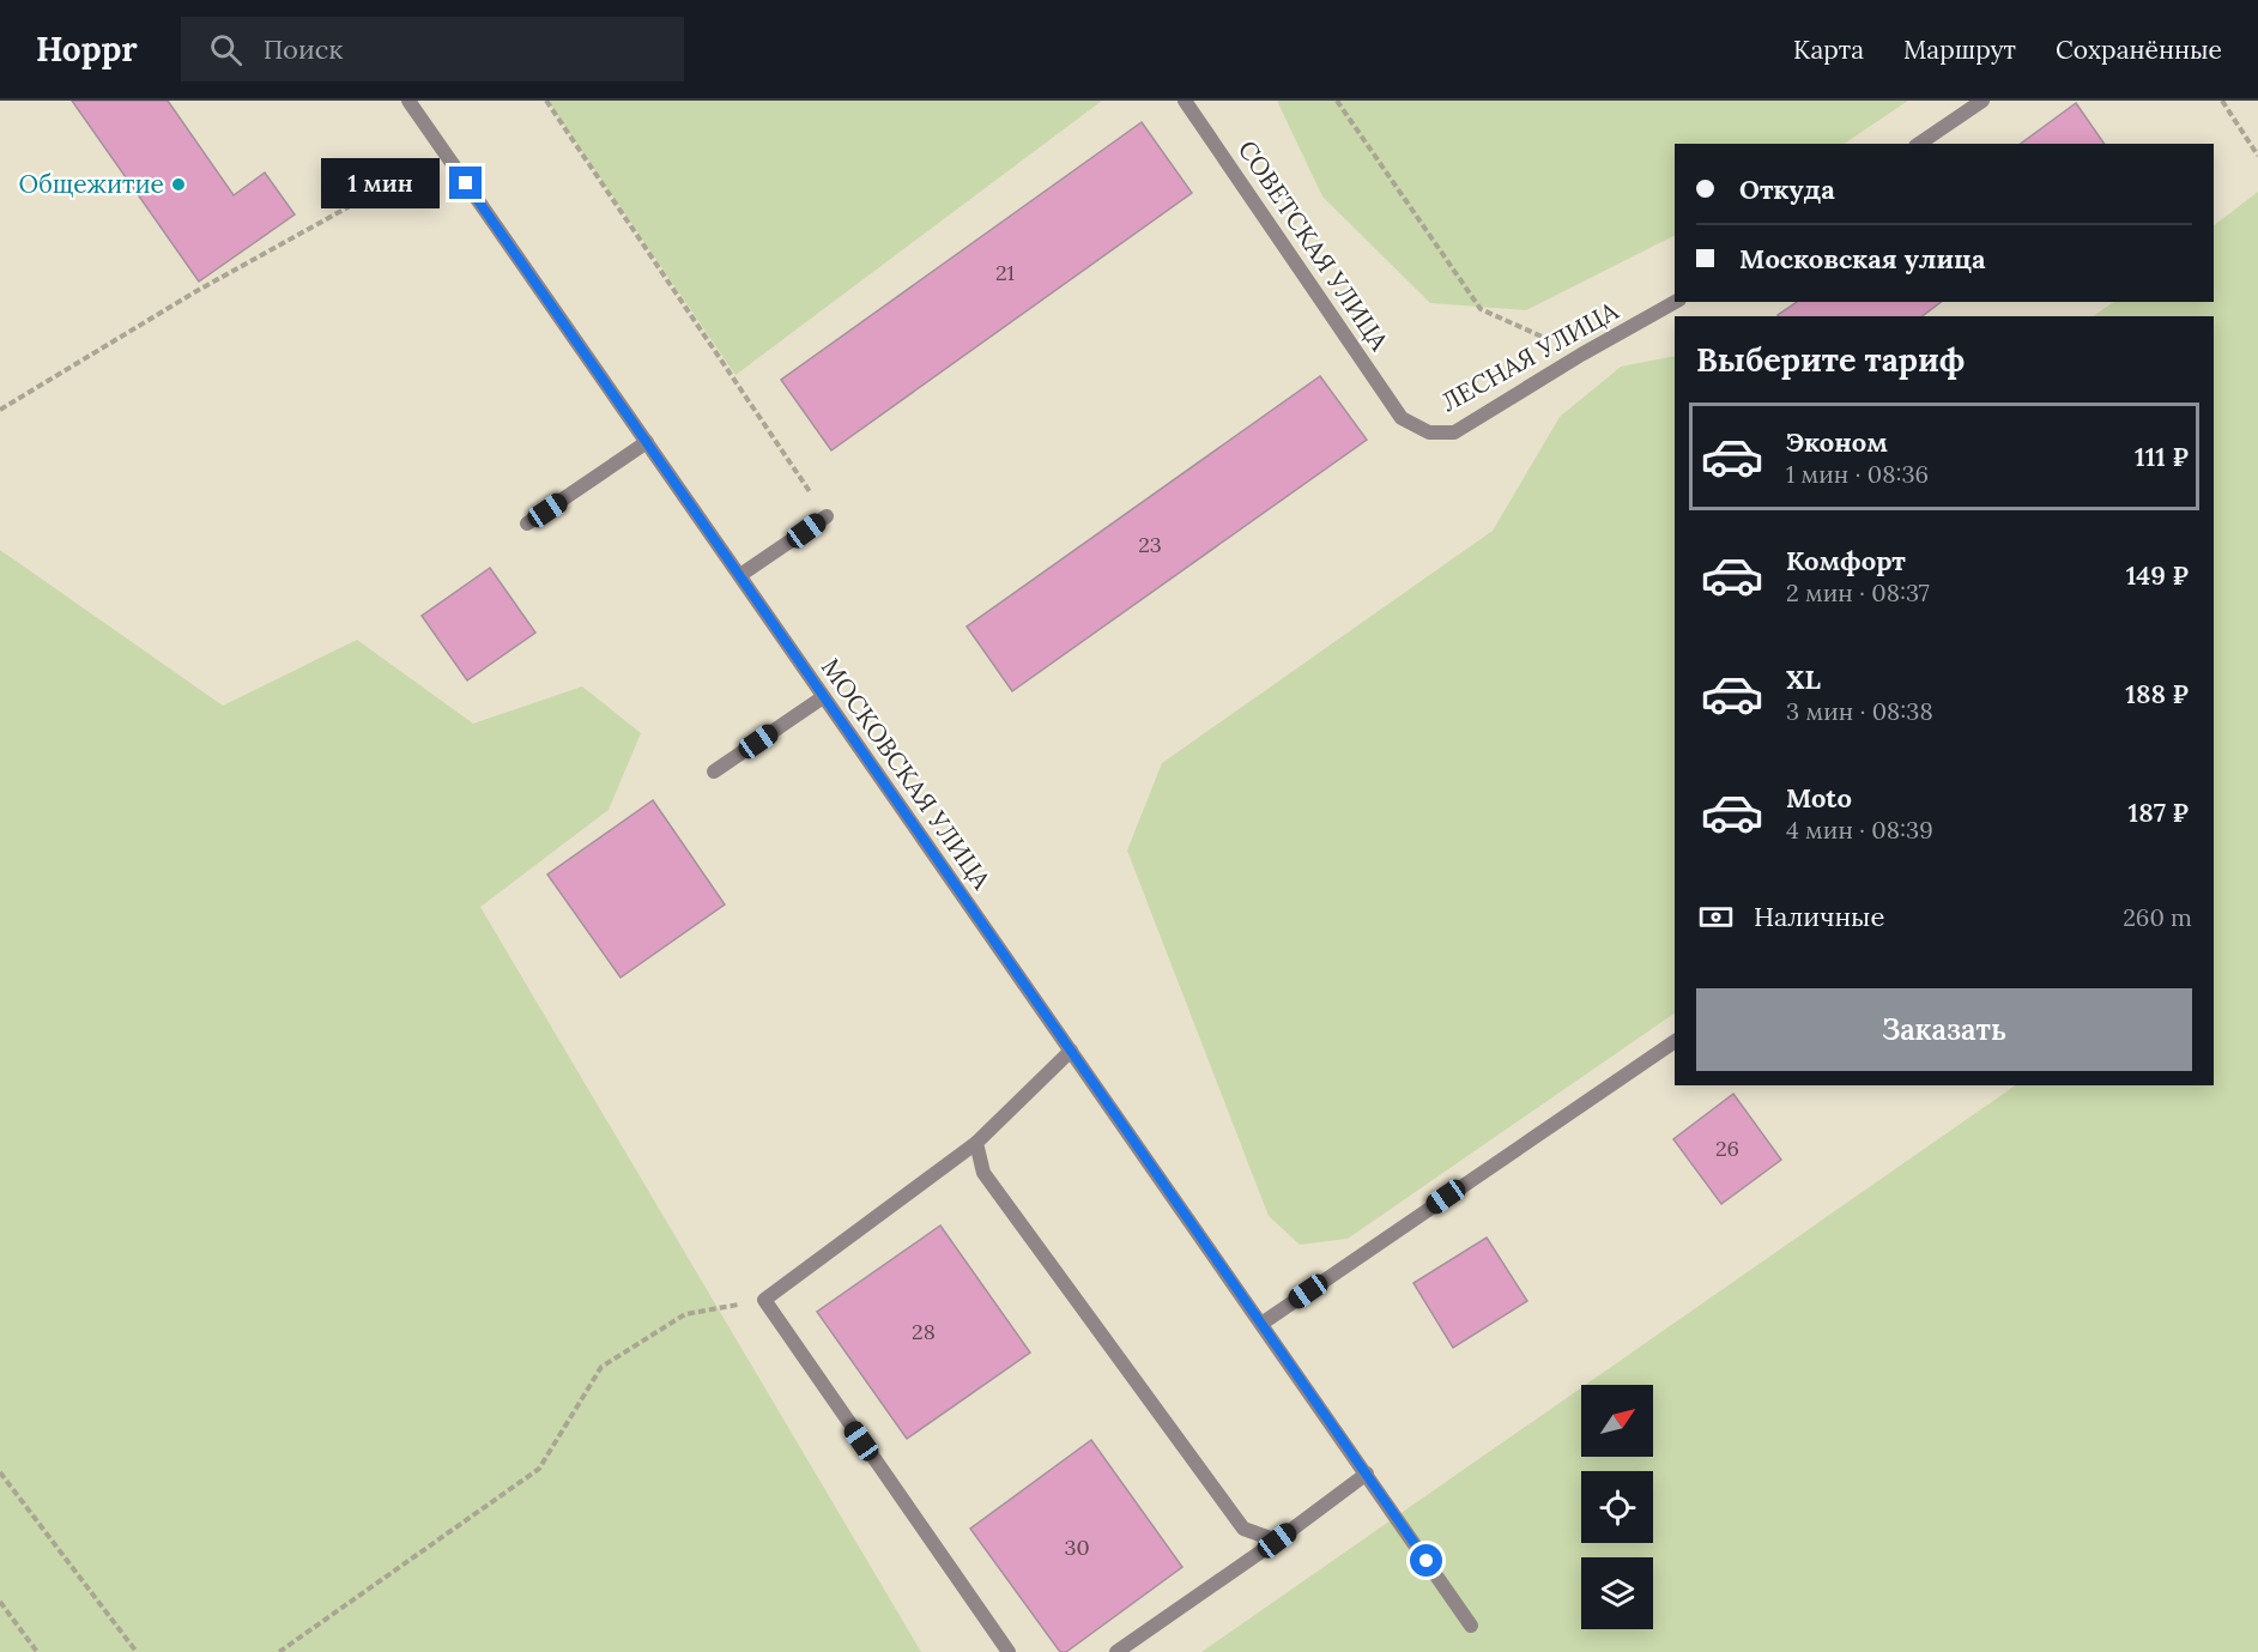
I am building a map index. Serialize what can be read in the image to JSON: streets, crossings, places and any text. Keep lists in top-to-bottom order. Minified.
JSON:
{"streets":{"street":["СОВЕТСКАЯ УЛИЦА","ЛЕСНАЯ УЛИЦА","МОСКОВСКАЯ УЛИЦА"]},"crossings":[["СОВЕТСКАЯ УЛИЦА","ЛЕСНАЯ УЛИЦА"]],"places":["Общежитие"],"house_numbers":["21","23","26","28","30"],"north":"top right","page":{"header":"Hoppr","search":"Поиск","nav":["Карта","Маршрут","Сохранённые"],"banner":["Откуда","Московская улица"],"bubble":"1 мин","heading":"Выберите тариф","list":[{"name":"Эконом","note":"1 мин · 08:36","value":"111 ₽"},{"name":"Комфорт","note":"2 мин · 08:37","value":"149 ₽"},{"name":"XL","note":"3 мин · 08:38","value":"188 ₽"},{"name":"Moto","note":"4 мин · 08:39","value":"187 ₽"}],"pay":["Наличные","260 m"],"buttons":"Заказать"}}
